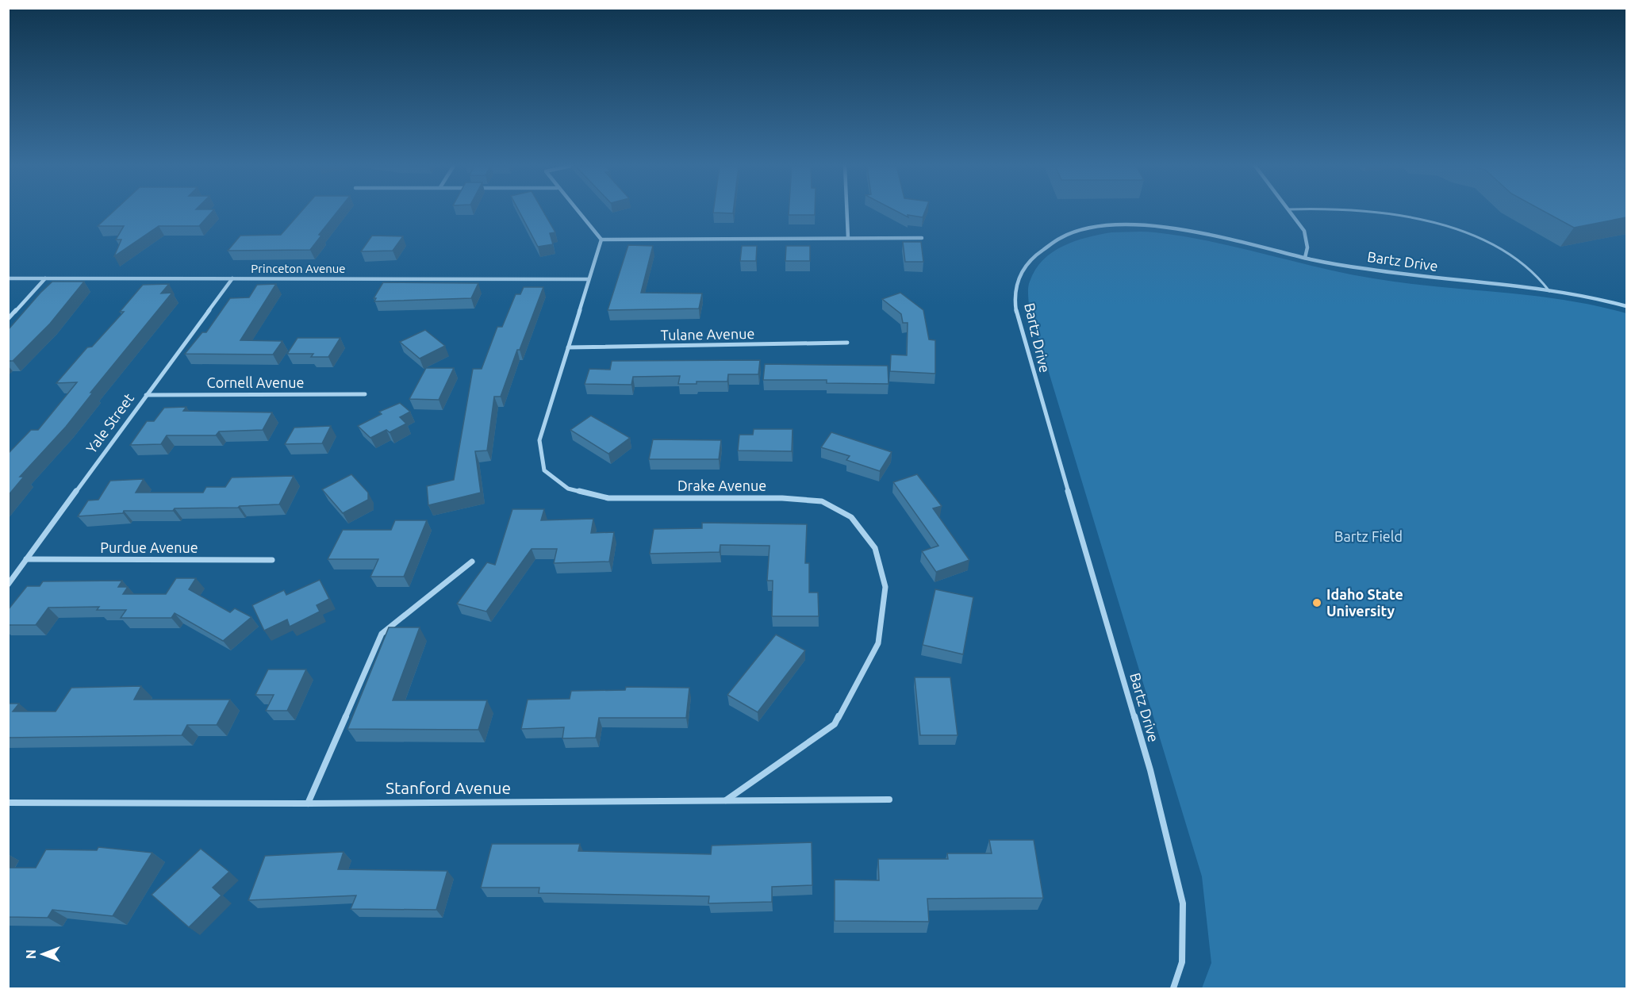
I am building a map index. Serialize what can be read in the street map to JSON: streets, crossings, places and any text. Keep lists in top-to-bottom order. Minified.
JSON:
{"streets":{"street":["Bartz Drive","Princeton Avenue","Tulane Avenue","Cornell Avenue","Yale Street","Drake Avenue","Purdue Avenue","Stanford Avenue"]},"crossings":[["Princeton Avenue","Yale Street"],["Princeton Avenue","Drake Avenue"],["Tulane Avenue","Drake Avenue"],["Cornell Avenue","Yale Street"],["Yale Street","Purdue Avenue"],["Drake Avenue","Stanford Avenue"]],"parks":["Bartz Field"],"places":["Idaho State University"],"north":"left"}
